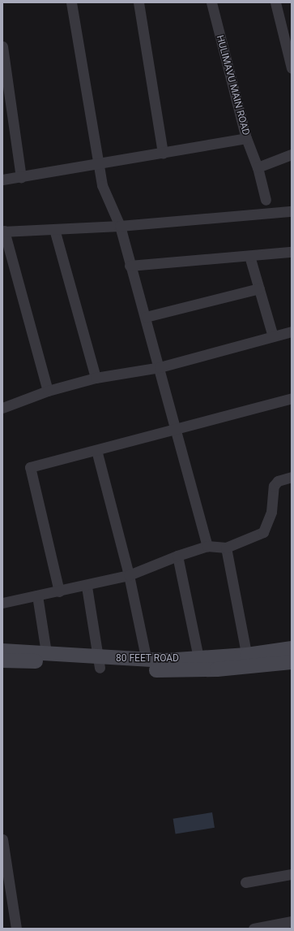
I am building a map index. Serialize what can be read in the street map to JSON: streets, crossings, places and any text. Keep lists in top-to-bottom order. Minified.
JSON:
{"streets":{"main road":["80 FEET ROAD"],"street":["HULIMAVU MAIN ROAD"]}}
